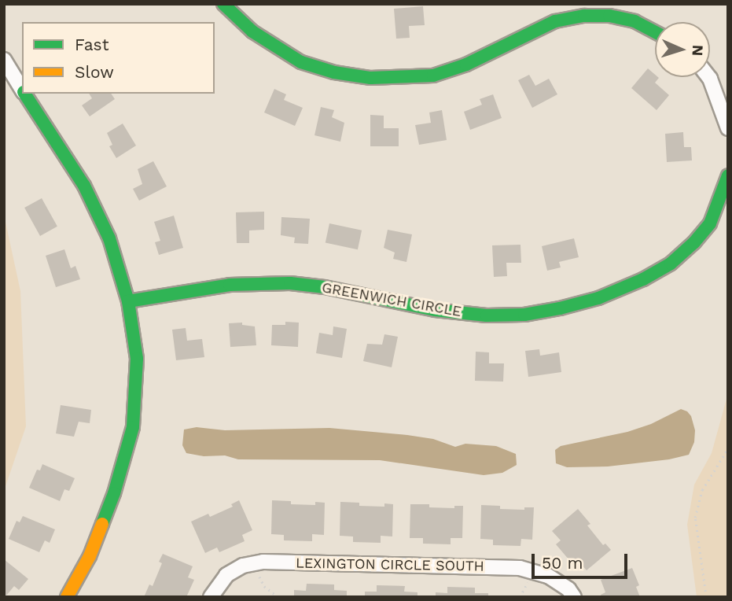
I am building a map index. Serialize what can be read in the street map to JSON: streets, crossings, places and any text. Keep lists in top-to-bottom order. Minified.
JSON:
{"streets":{"street":["GREENWICH CIRCLE","LEXINGTON CIRCLE SOUTH"]},"legend":["Fast","Slow"],"scale_bar":"50 m","north":"right"}
